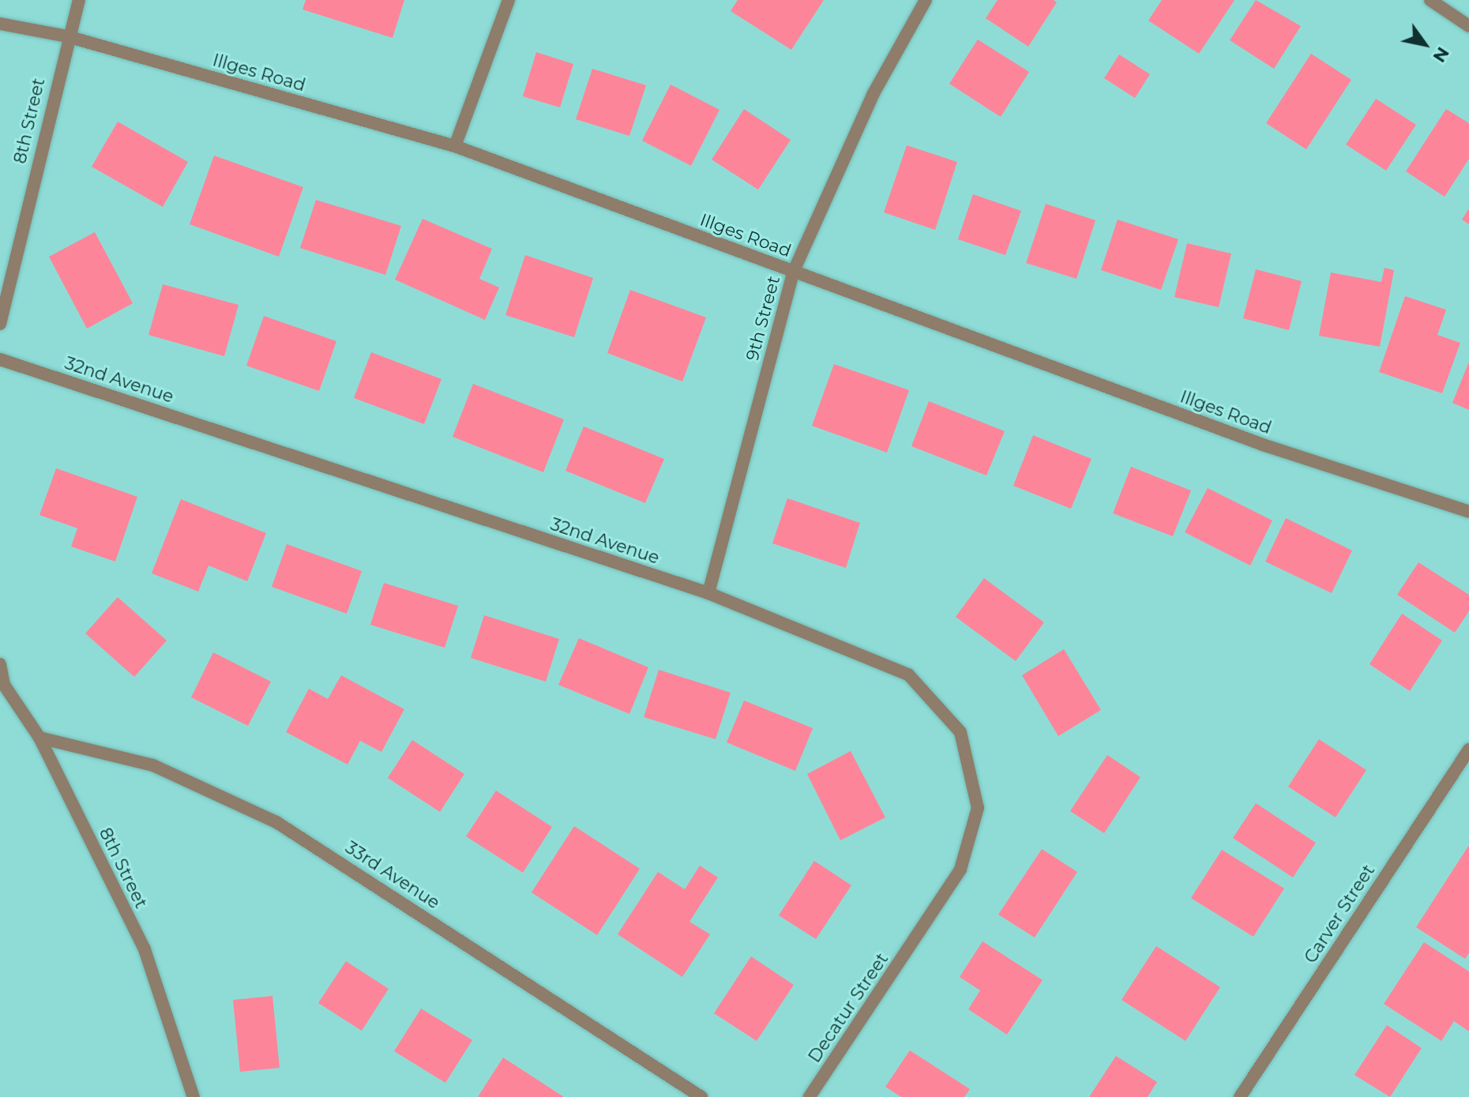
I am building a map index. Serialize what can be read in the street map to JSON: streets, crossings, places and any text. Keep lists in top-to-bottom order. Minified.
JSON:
{"streets":{"street":["Illges Road","8th Street","9th Street","32nd Avenue","33rd Avenue","Carver Street","Decatur Street"]},"crossings":[["Illges Road","8th Street"],["Illges Road","9th Street"],["8th Street","33rd Avenue"],["9th Street","32nd Avenue"],["32nd Avenue","Decatur Street"]],"north":"bottom right"}
